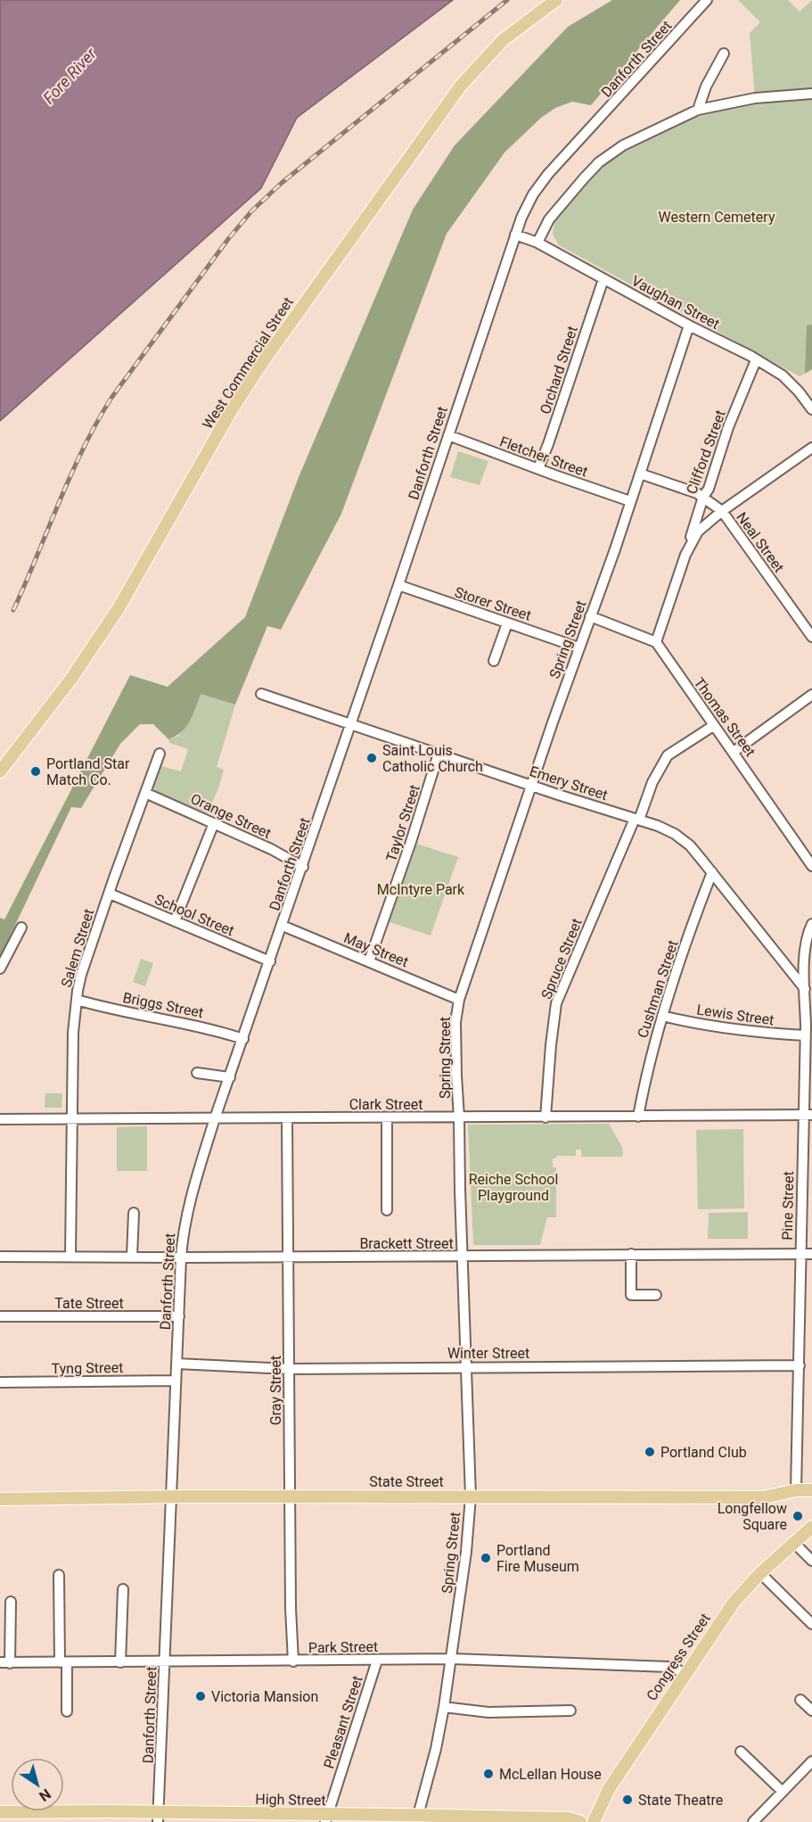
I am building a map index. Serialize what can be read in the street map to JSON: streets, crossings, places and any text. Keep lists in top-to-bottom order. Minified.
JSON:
{"streets":{"main road":["West Commercial Street","State Street","Congress Street","High Street"],"street":["Danforth Street","Vaughan Street","Orchard Street","Clifford Street","Fletcher Street","Neal Street","Storer Street","Spring Street","Thomas Street","Emery Street","Orange Street","Taylor Street","School Street","Salem Street","May Street","Spruce Street","Cushman Street","Briggs Street","Lewis Street","Clark Street","Pine Street","Brackett Street","Tate Street","Winter Street","Tyng Street","Gray Street","Park Street","Pleasant Street"]},"crossings":[["Danforth Street","Vaughan Street"],["Danforth Street","Fletcher Street"],["Danforth Street","Storer Street"],["Danforth Street","Emery Street"],["Danforth Street","Orange Street"],["Danforth Street","School Street"],["Danforth Street","May Street"],["Danforth Street","Briggs Street"],["Danforth Street","Clark Street"],["Danforth Street","Brackett Street"],["Danforth Street","Tate Street"],["Danforth Street","Winter Street"],["Danforth Street","Tyng Street"],["Danforth Street","State Street"],["Danforth Street","Park Street"],["Danforth Street","High Street"],["Vaughan Street","Orchard Street"],["Vaughan Street","Clifford Street"],["Vaughan Street","Spring Street"],["Orchard Street","Fletcher Street"],["Clifford Street","Neal Street"],["Clifford Street","Thomas Street"],["Fletcher Street","Spring Street"],["Neal Street","Spring Street"],["Storer Street","Spring Street"],["Spring Street","Emery Street"],["Spring Street","May Street"],["Spring Street","Clark Street"],["Spring Street","Brackett Street"],["Spring Street","Winter Street"],["Spring Street","State Street"],["Spring Street","Park Street"],["Spring Street","High Street"],["Thomas Street","Spruce Street"],["Emery Street","Taylor Street"],["Emery Street","Spruce Street"],["Emery Street","Cushman Street"],["Emery Street","Pine Street"],["Orange Street","Salem Street"],["Taylor Street","May Street"],["School Street","Salem Street"],["Salem Street","Briggs Street"],["Salem Street","Clark Street"],["Salem Street","Brackett Street"],["Spruce Street","Clark Street"],["Cushman Street","Lewis Street"],["Cushman Street","Clark Street"],["Lewis Street","Pine Street"],["Clark Street","Pine Street"],["Clark Street","Gray Street"],["Pine Street","Brackett Street"],["Pine Street","Winter Street"],["Pine Street","State Street"],["Brackett Street","Gray Street"],["Winter Street","Gray Street"],["Gray Street","State Street"],["Gray Street","Park Street"],["Park Street","Congress Street"],["Park Street","Pleasant Street"],["Pleasant Street","High Street"]],"water":["Fore River"],"parks":["Western Cemetery","McIntyre Park","Reiche School Playground"],"places":["Saint Louis Catholic Church","Portland Star Match Co.","Portland Club","Longfellow Square","Portland Fire Museum","Victoria Mansion","McLellan House","State Theatre"],"north":"bottom right"}
